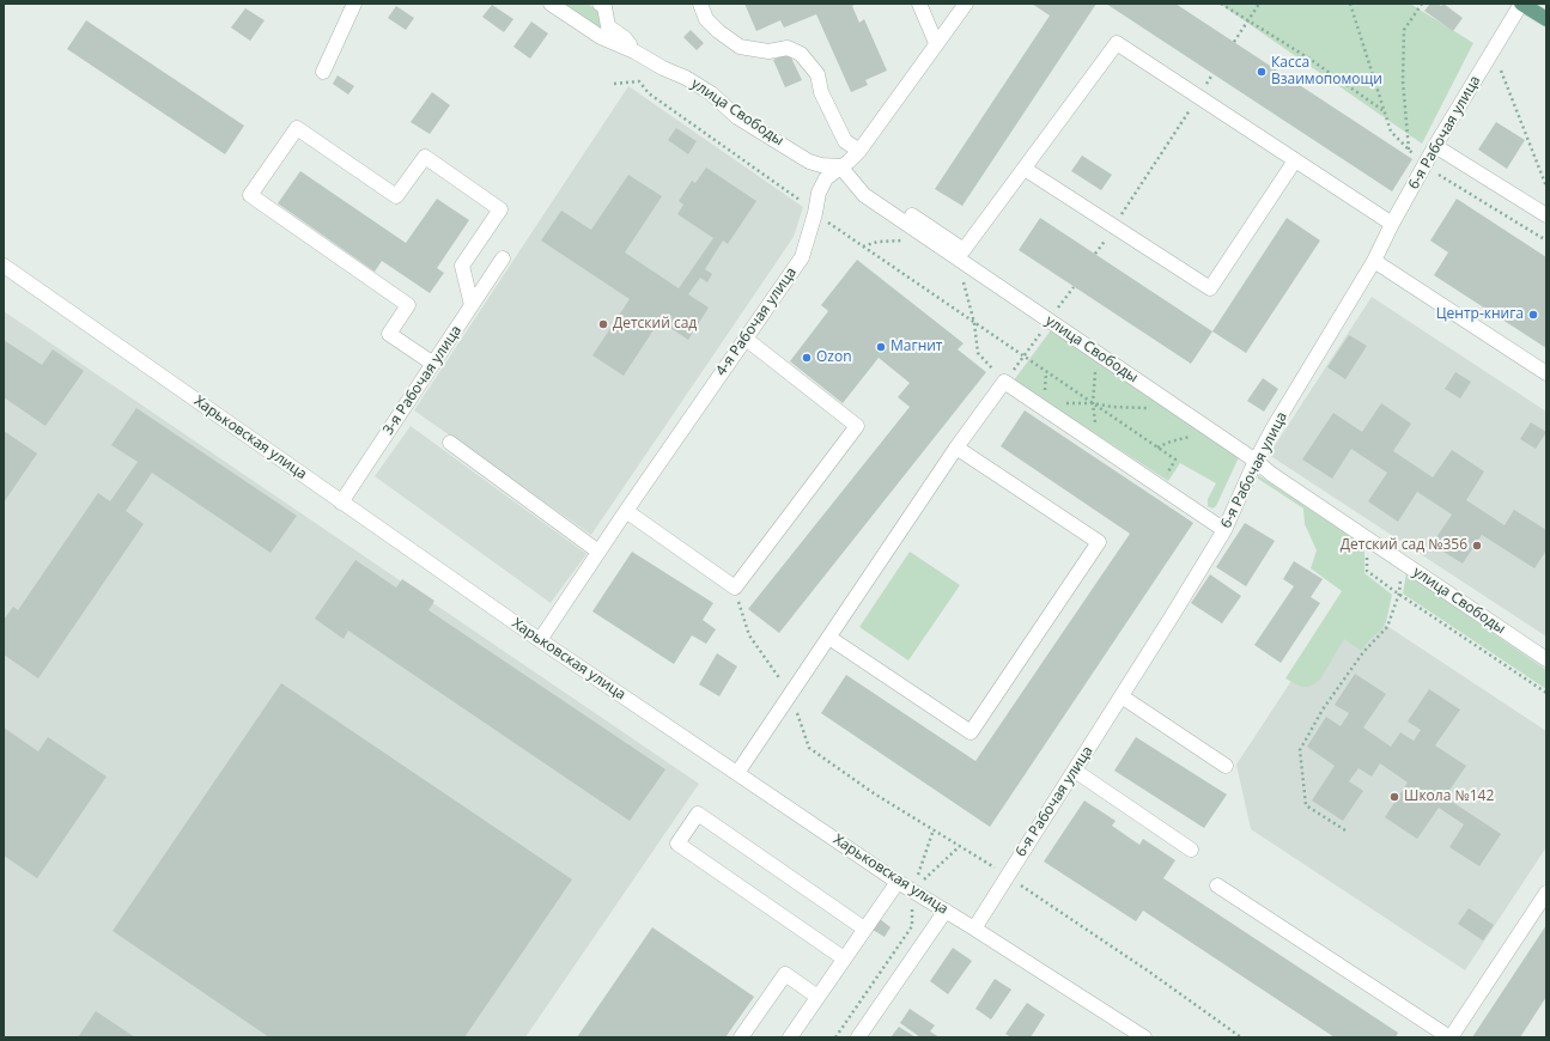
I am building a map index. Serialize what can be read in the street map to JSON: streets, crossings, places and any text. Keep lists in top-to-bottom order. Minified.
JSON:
{"streets":{"street":["улица Свободы","6-я Рабочая улица","4-я Рабочая улица","3-я Рабочая улица","Харьковская улица"]},"crossings":[["улица Свободы","6-я Рабочая улица"],["улица Свободы","4-я Рабочая улица"],["6-я Рабочая улица","Харьковская улица"],["4-я Рабочая улица","Харьковская улица"],["3-я Рабочая улица","Харьковская улица"]],"places":["Касса Взаимопомощи","Центр-книга","Детский сад","Магнит","Ozon","Детский сад №356","Школа №142"]}
